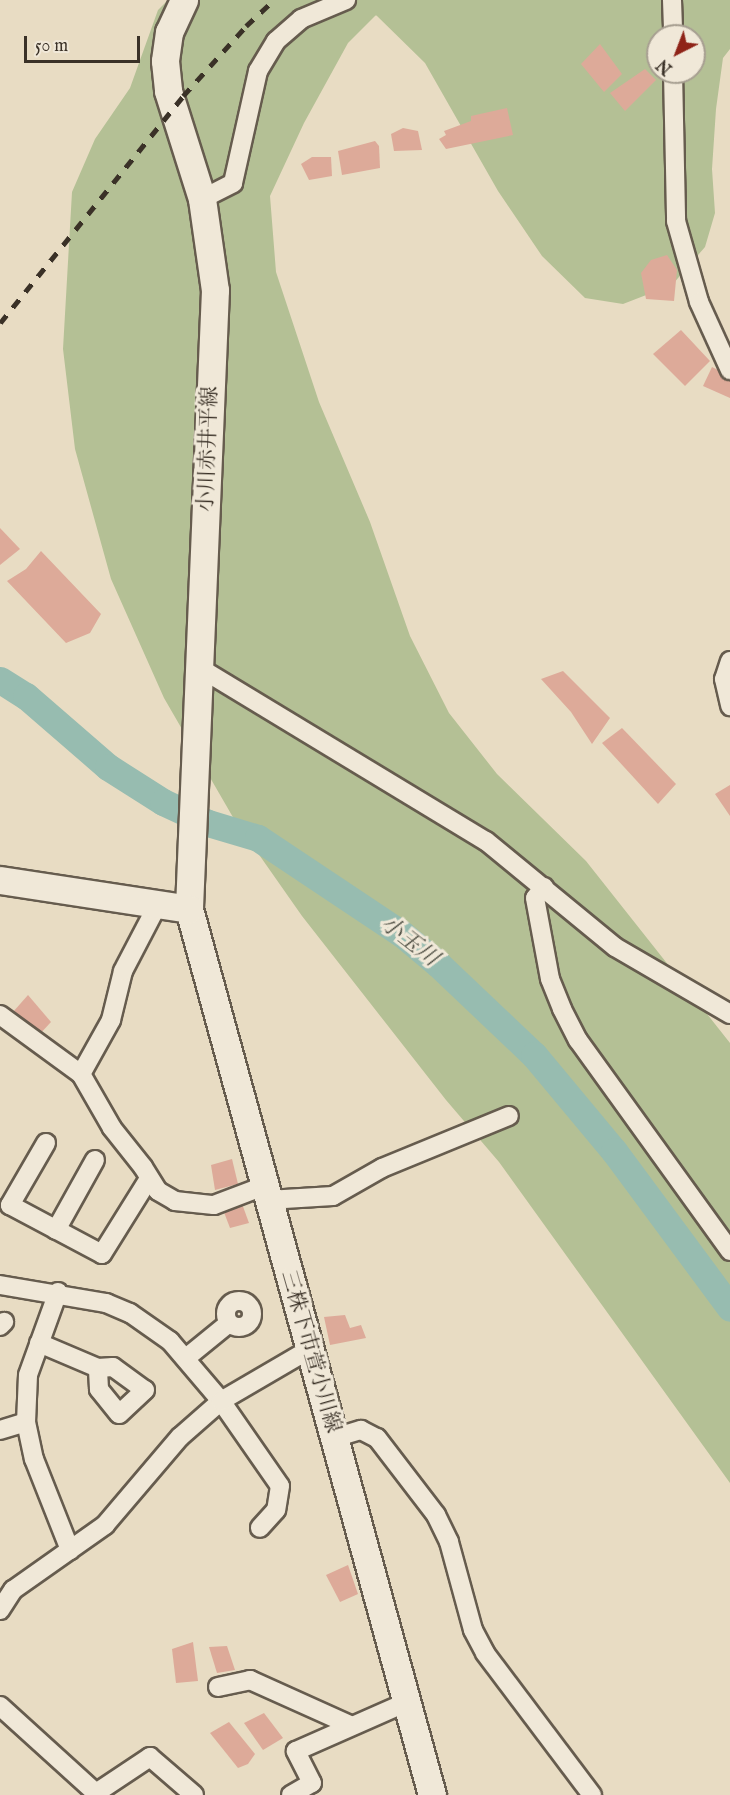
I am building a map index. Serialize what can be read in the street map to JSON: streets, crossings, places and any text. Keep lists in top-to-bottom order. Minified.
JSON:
{"streets":{"main road":["小川赤井平線","三株下市萱小川線"]},"crossings":[["小川赤井平線","三株下市萱小川線"]],"water":["小玉川"],"scale_bar":"50 m","north":"bottom left"}
